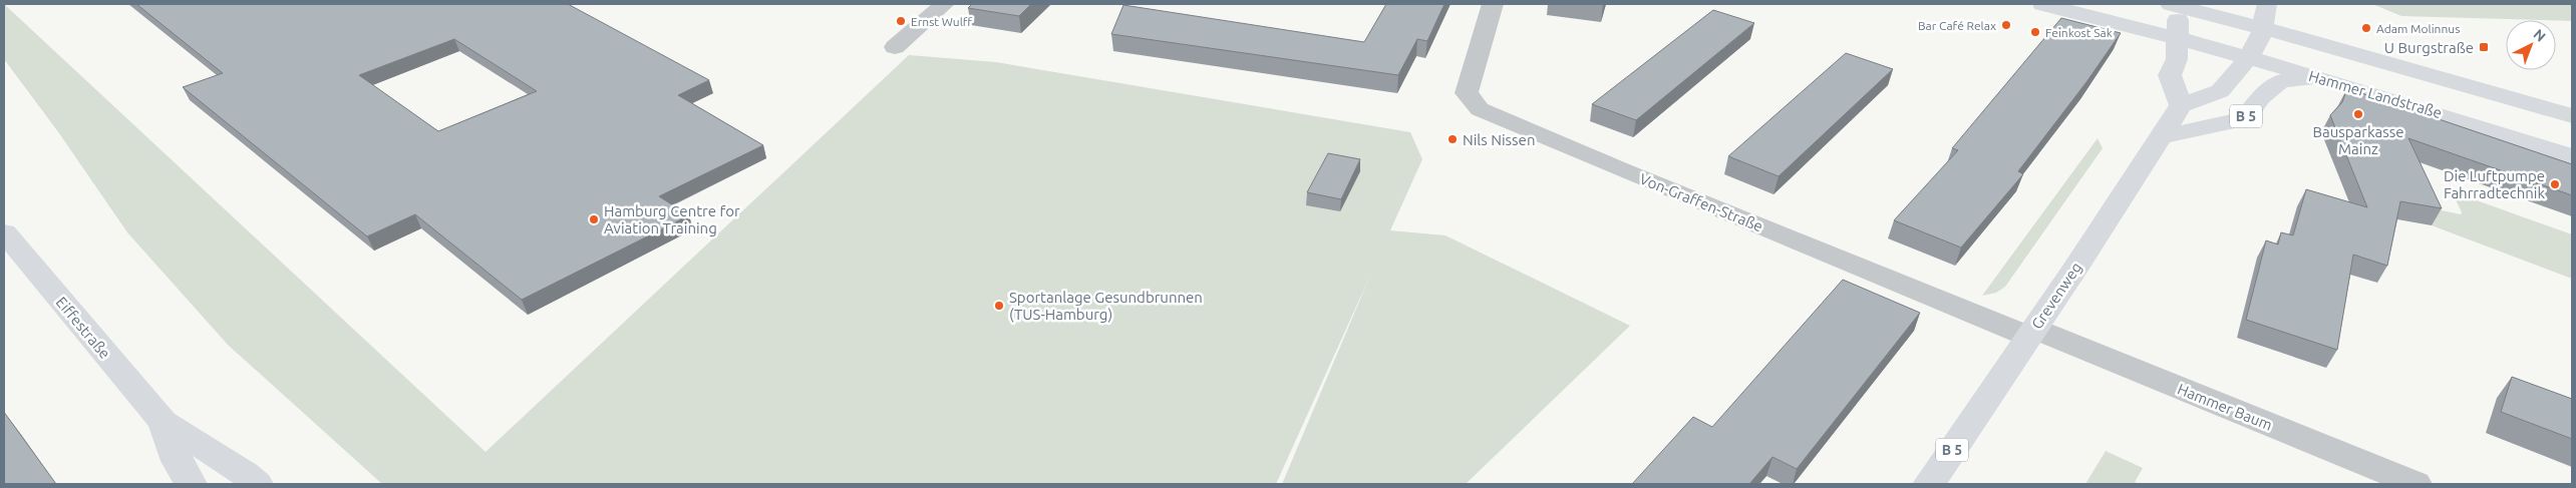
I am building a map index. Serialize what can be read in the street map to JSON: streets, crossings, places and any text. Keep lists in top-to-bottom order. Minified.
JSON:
{"streets":{"main road":["Hammer Landstraße","B 5","Grevenweg","Eiffestraße"],"street":["Von-Graffen-Straße","Hammer Baum"]},"crossings":[["Hammer Landstraße","B 5"],["B 5","Grevenweg"],["Von-Graffen-Straße","Grevenweg"],["Von-Graffen-Straße","Hammer Baum"],["Grevenweg","Hammer Baum"]],"places":{"other":["Ernst Wulff","Bar Café Relax","Adam Molinnus","Feinkost Sak","Bausparkasse Mainz","Nils Nissen","Die Luftpumpe Fahrradtechnik","Hamburg Centre for Aviation Training","Sportanlage Gesundbrunnen (TUS-Hamburg)"],"transit":["U Burgstraße"]},"north":"top right"}
